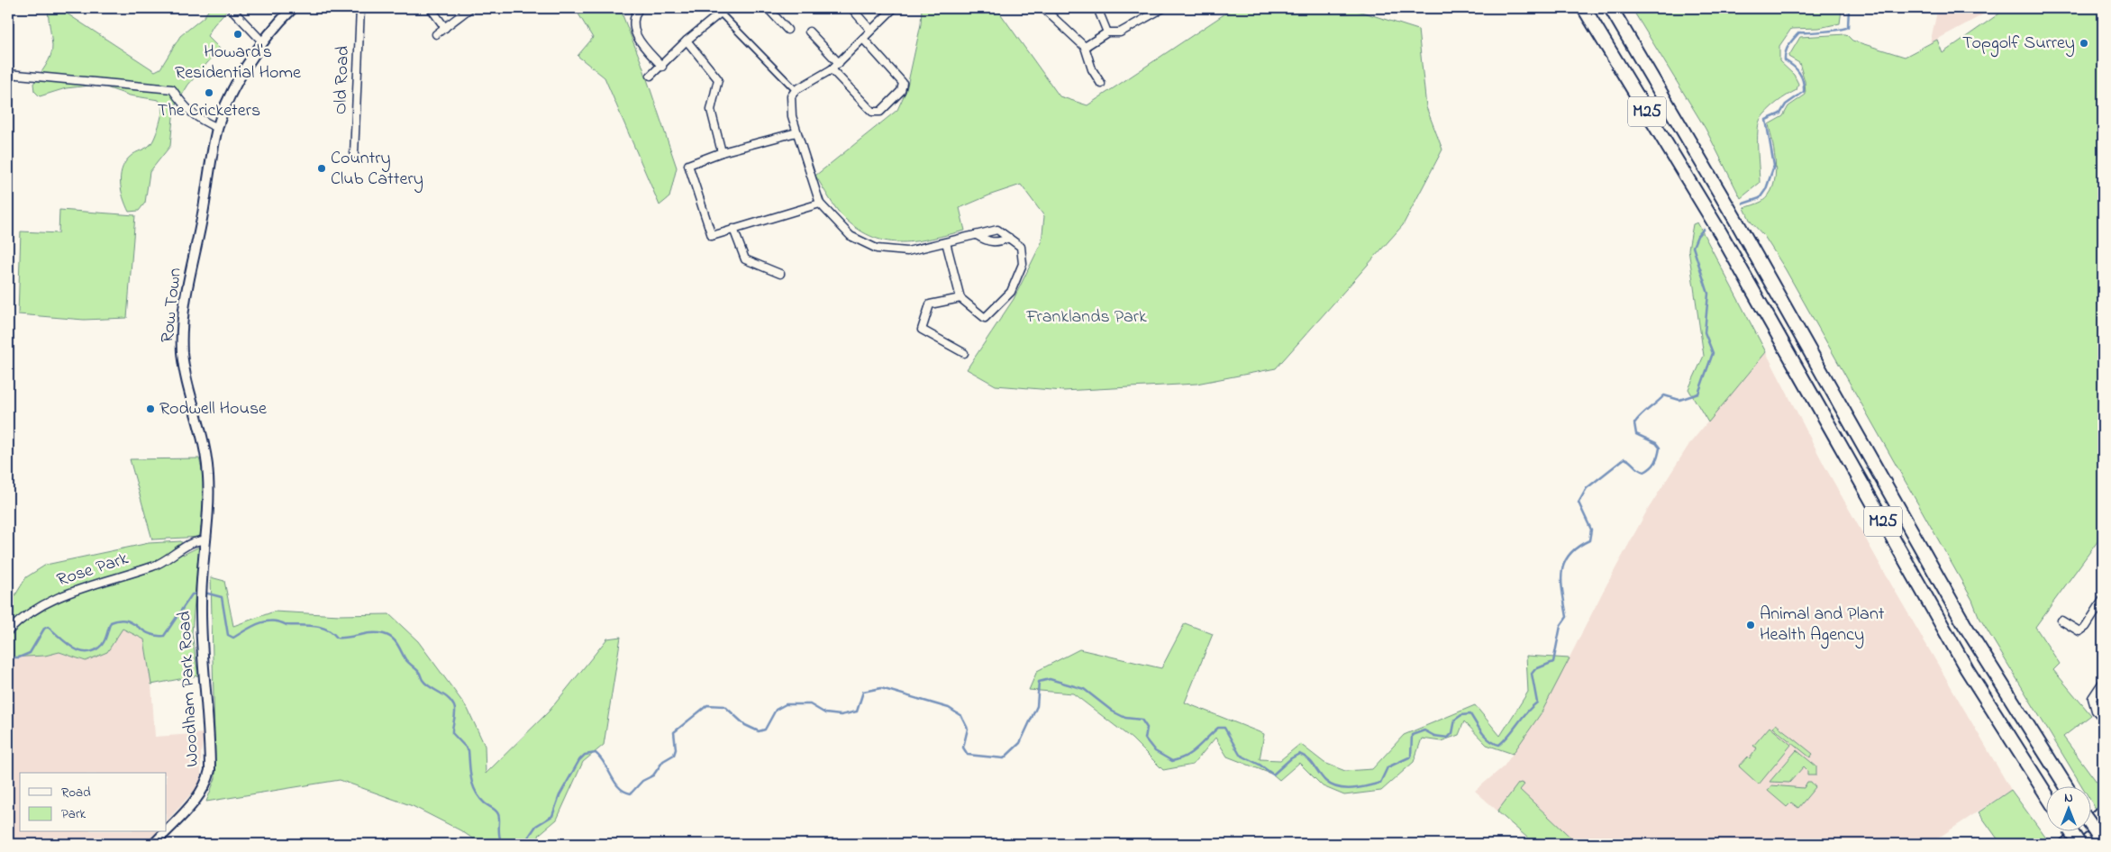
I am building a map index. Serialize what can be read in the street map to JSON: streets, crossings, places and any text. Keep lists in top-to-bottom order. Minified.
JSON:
{"streets":{"highway":["M25"],"street":["Old Road","Row Town","Rose Park","Woodham Park Road"]},"crossings":[["Row Town","Rose Park"],["Row Town","Woodham Park Road"],["Rose Park","Woodham Park Road"]],"parks":["Franklands Park"],"places":["Howard's Residential Home","Topgolf Surrey","The Cricketers","Country Club Cattery","Rodwell House","Animal and Plant Health Agency"],"legend":["Road","Park"],"north":"top"}
